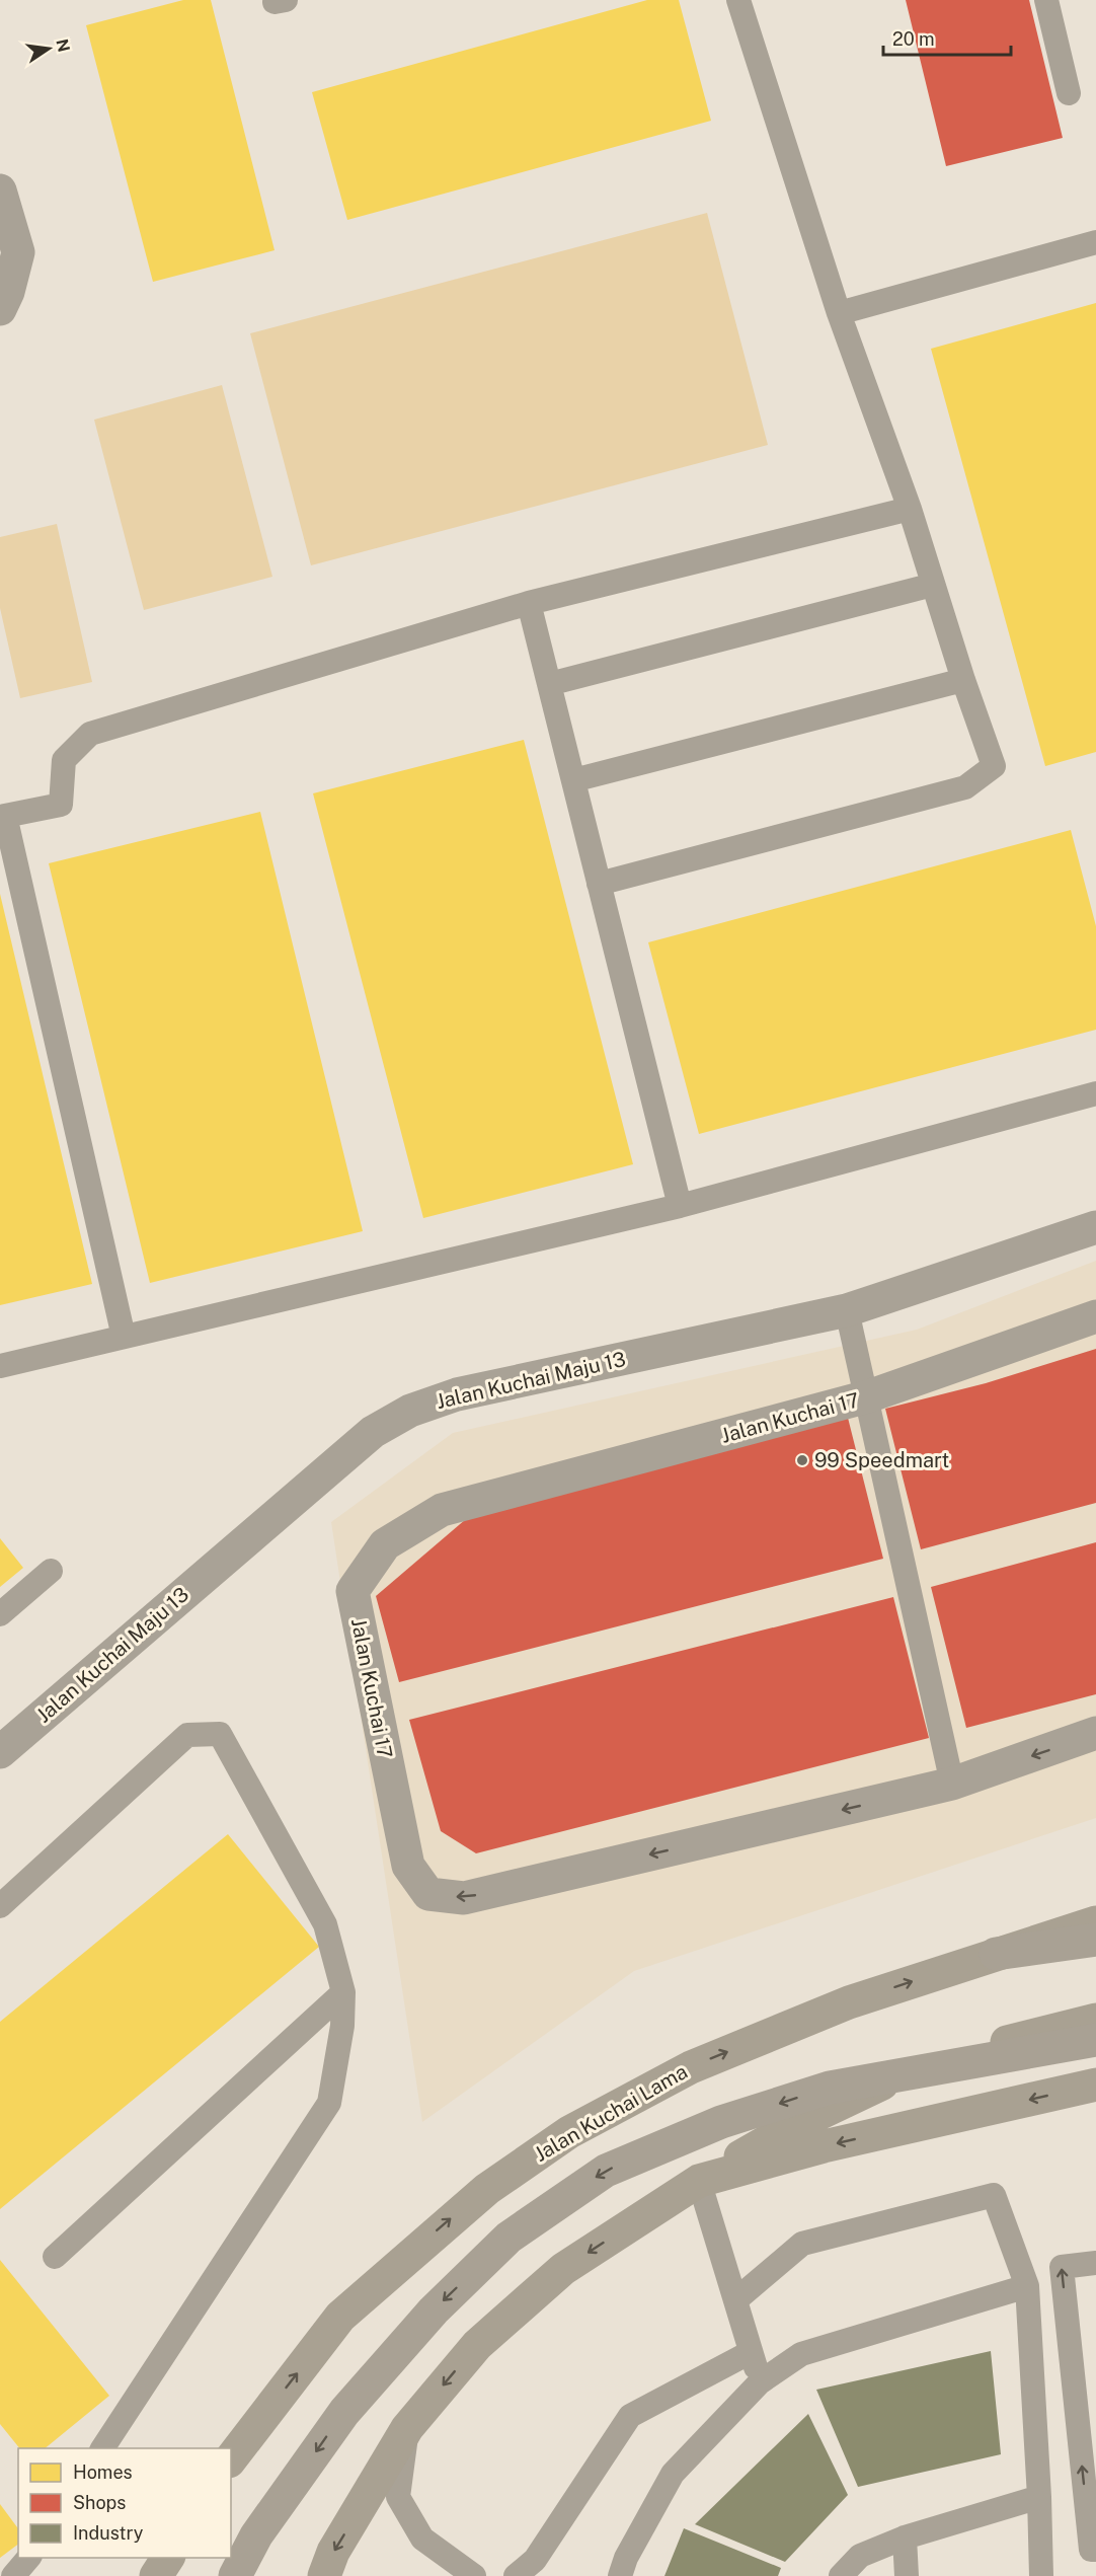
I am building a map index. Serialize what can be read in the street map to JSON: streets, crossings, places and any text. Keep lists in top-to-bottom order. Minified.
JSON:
{"streets":{"main road":["Jalan Kuchai Lama"],"street":["Jalan Kuchai Maju 13","Jalan Kuchai 17"]},"places":["99 Speedmart"],"legend":["Homes","Shops","Industry"],"scale_bar":"20 m","north":"right"}
